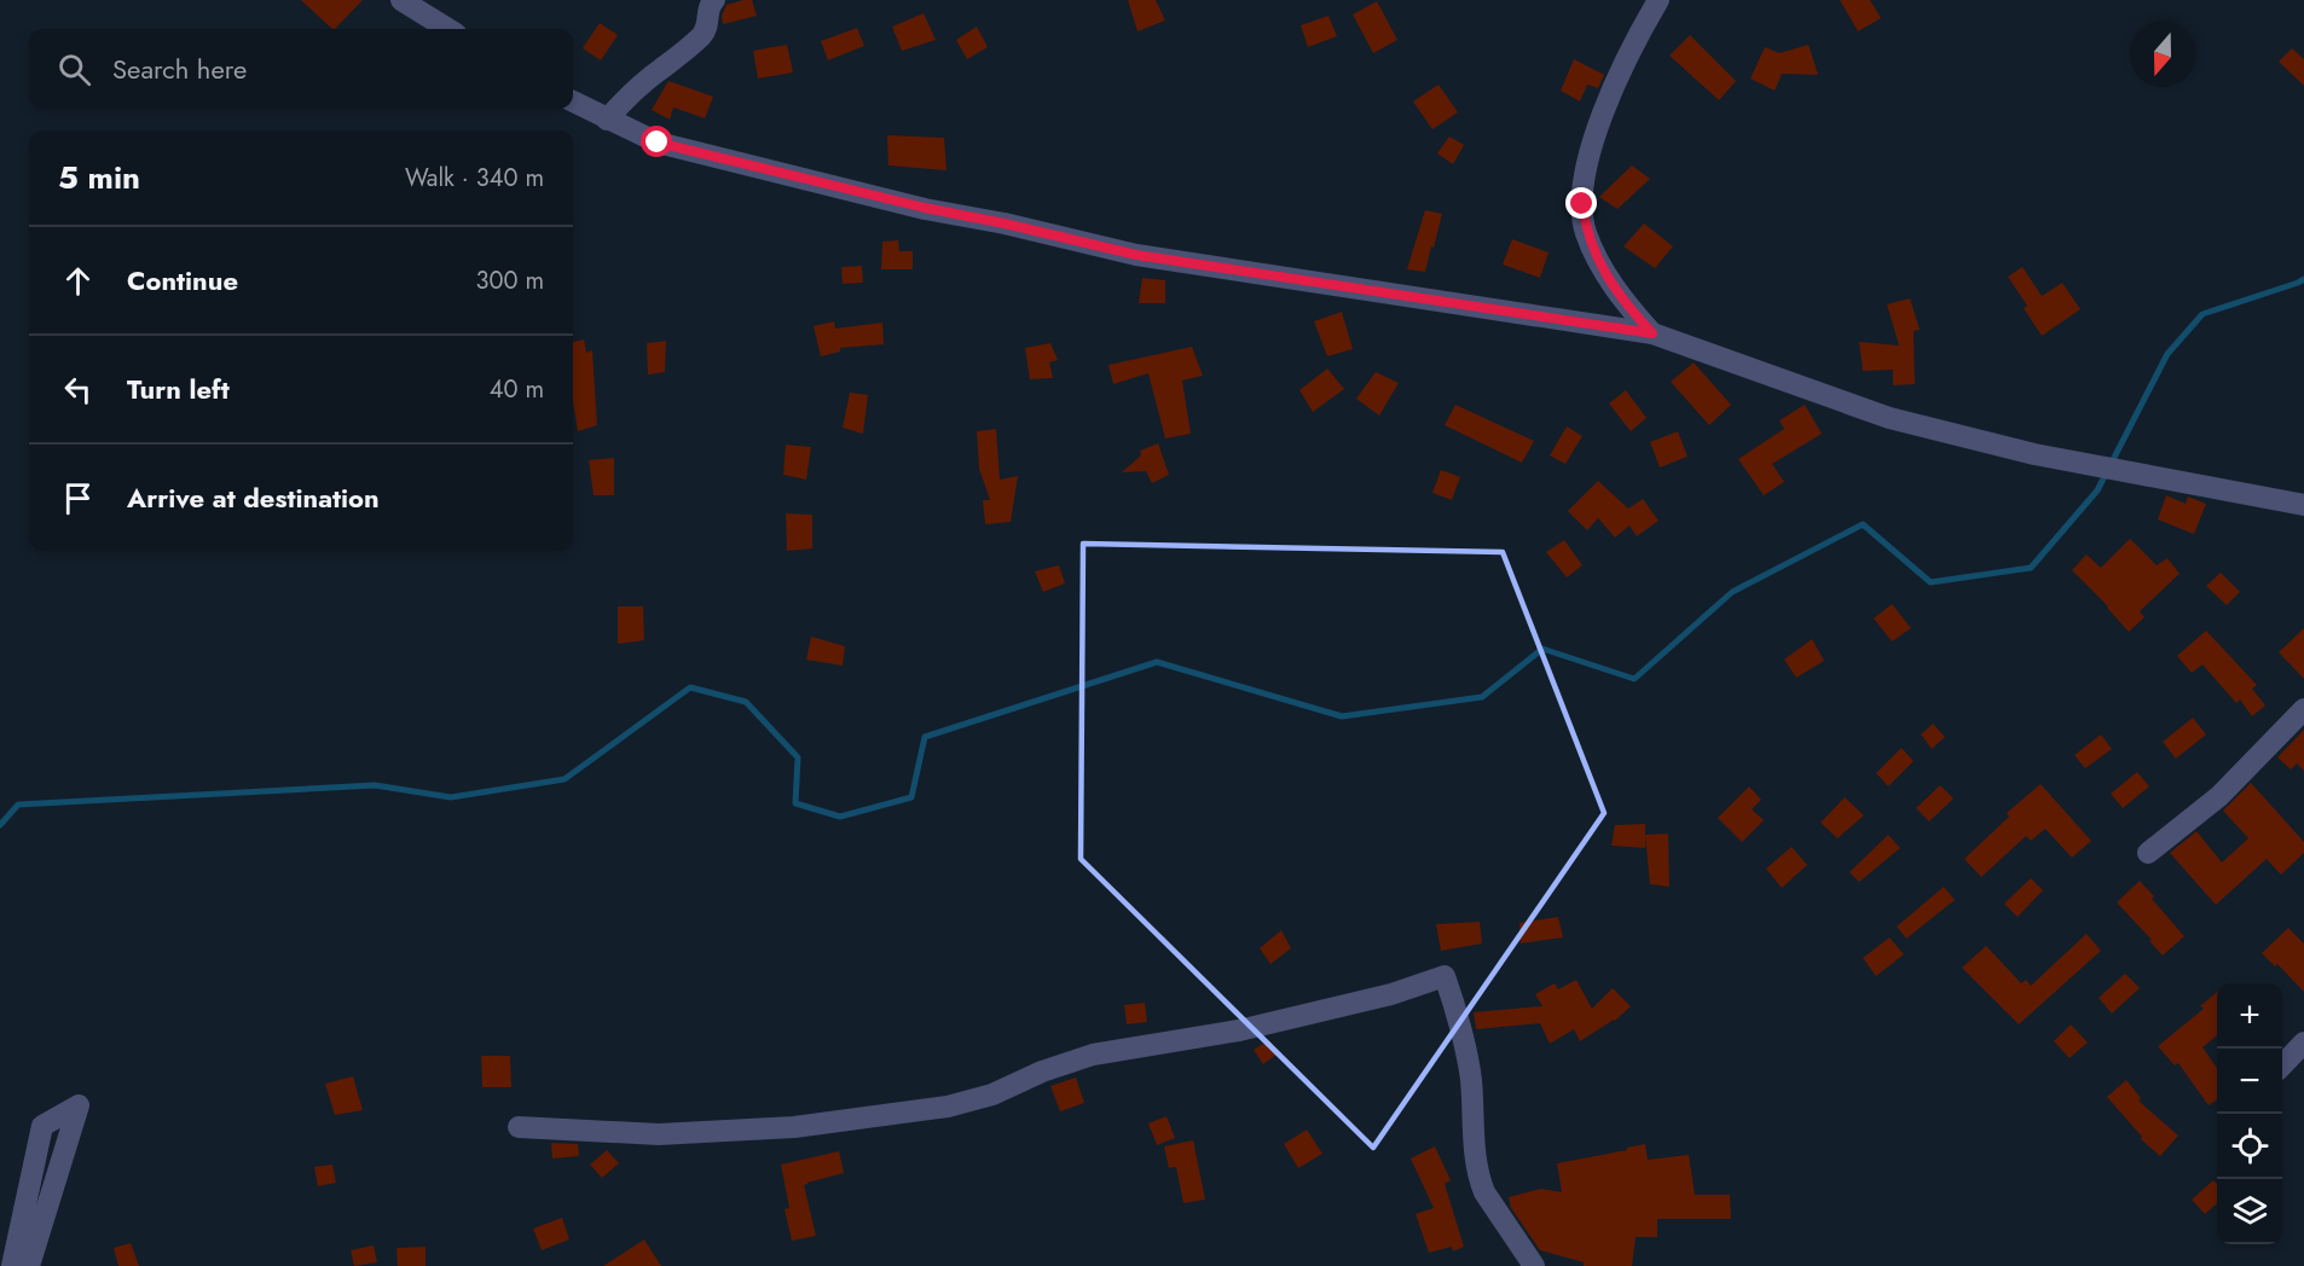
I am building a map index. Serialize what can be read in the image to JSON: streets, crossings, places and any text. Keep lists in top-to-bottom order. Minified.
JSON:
{"north":"bottom","page":{"search":"Search here","heading":["5 min","Walk · 340 m"],"list":[["Continue","300 m"],["Turn left","40 m"],"Arrive at destination"],"map_buttons":["+","−"]}}
